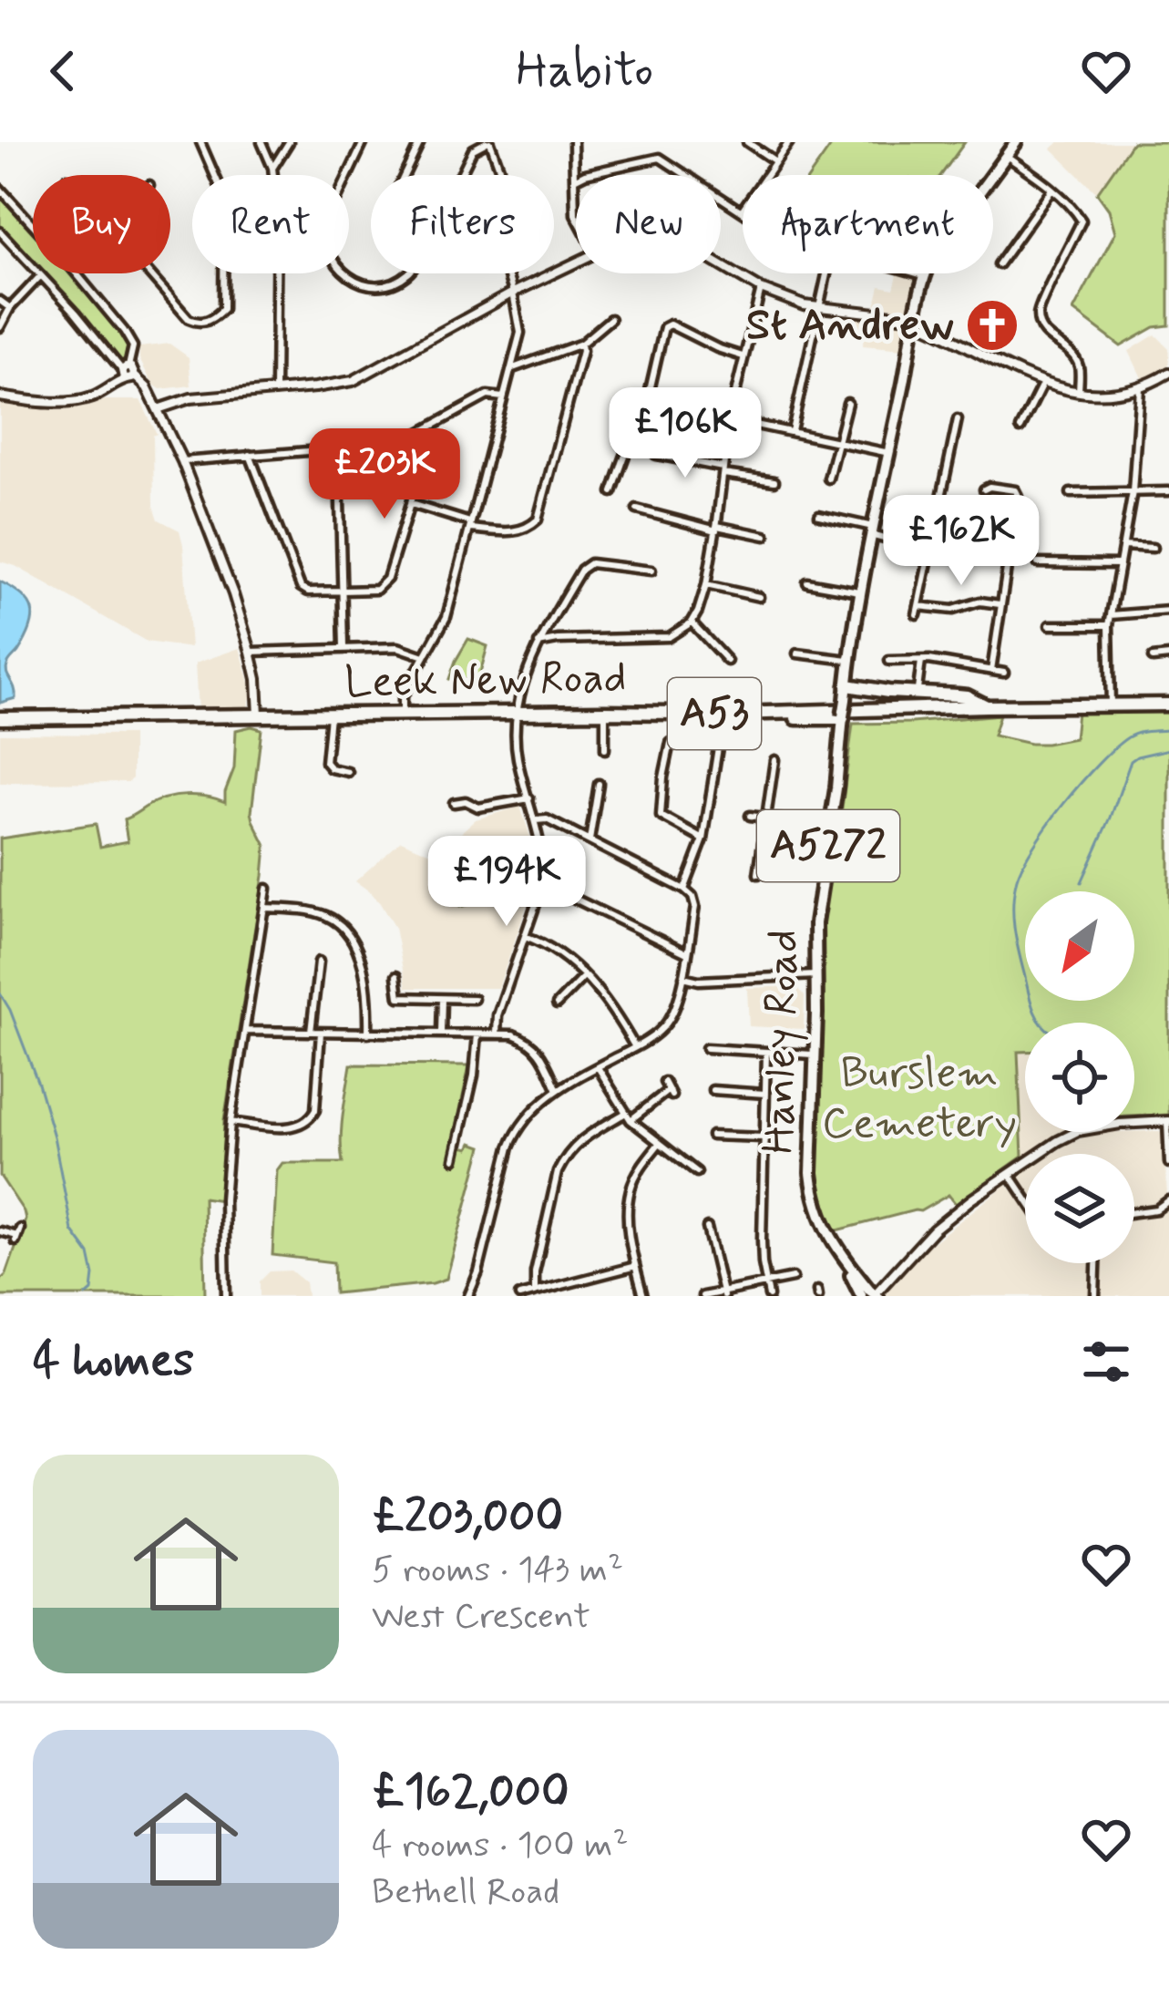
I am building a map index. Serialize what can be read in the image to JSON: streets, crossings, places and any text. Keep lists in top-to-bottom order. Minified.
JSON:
{"streets":{"highway":["Leek New Road","A53"],"main road":["A5272","Hanley Road"]},"parks":["Burslem Cemetery"],"places":{"church":["St Andrew"]},"north":"bottom left","page":{"header":"Habito","chip":["Buy","Rent","Filters","New","Apartment"],"price":["£106K","£203K","£162K","£194K"],"heading":"4 homes","list":[{"name":"£203,000","note":"5 rooms · 143 m² · West Crescent"},{"name":"£162,000","note":"4 rooms · 100 m² · Bethell Road"}]}}
